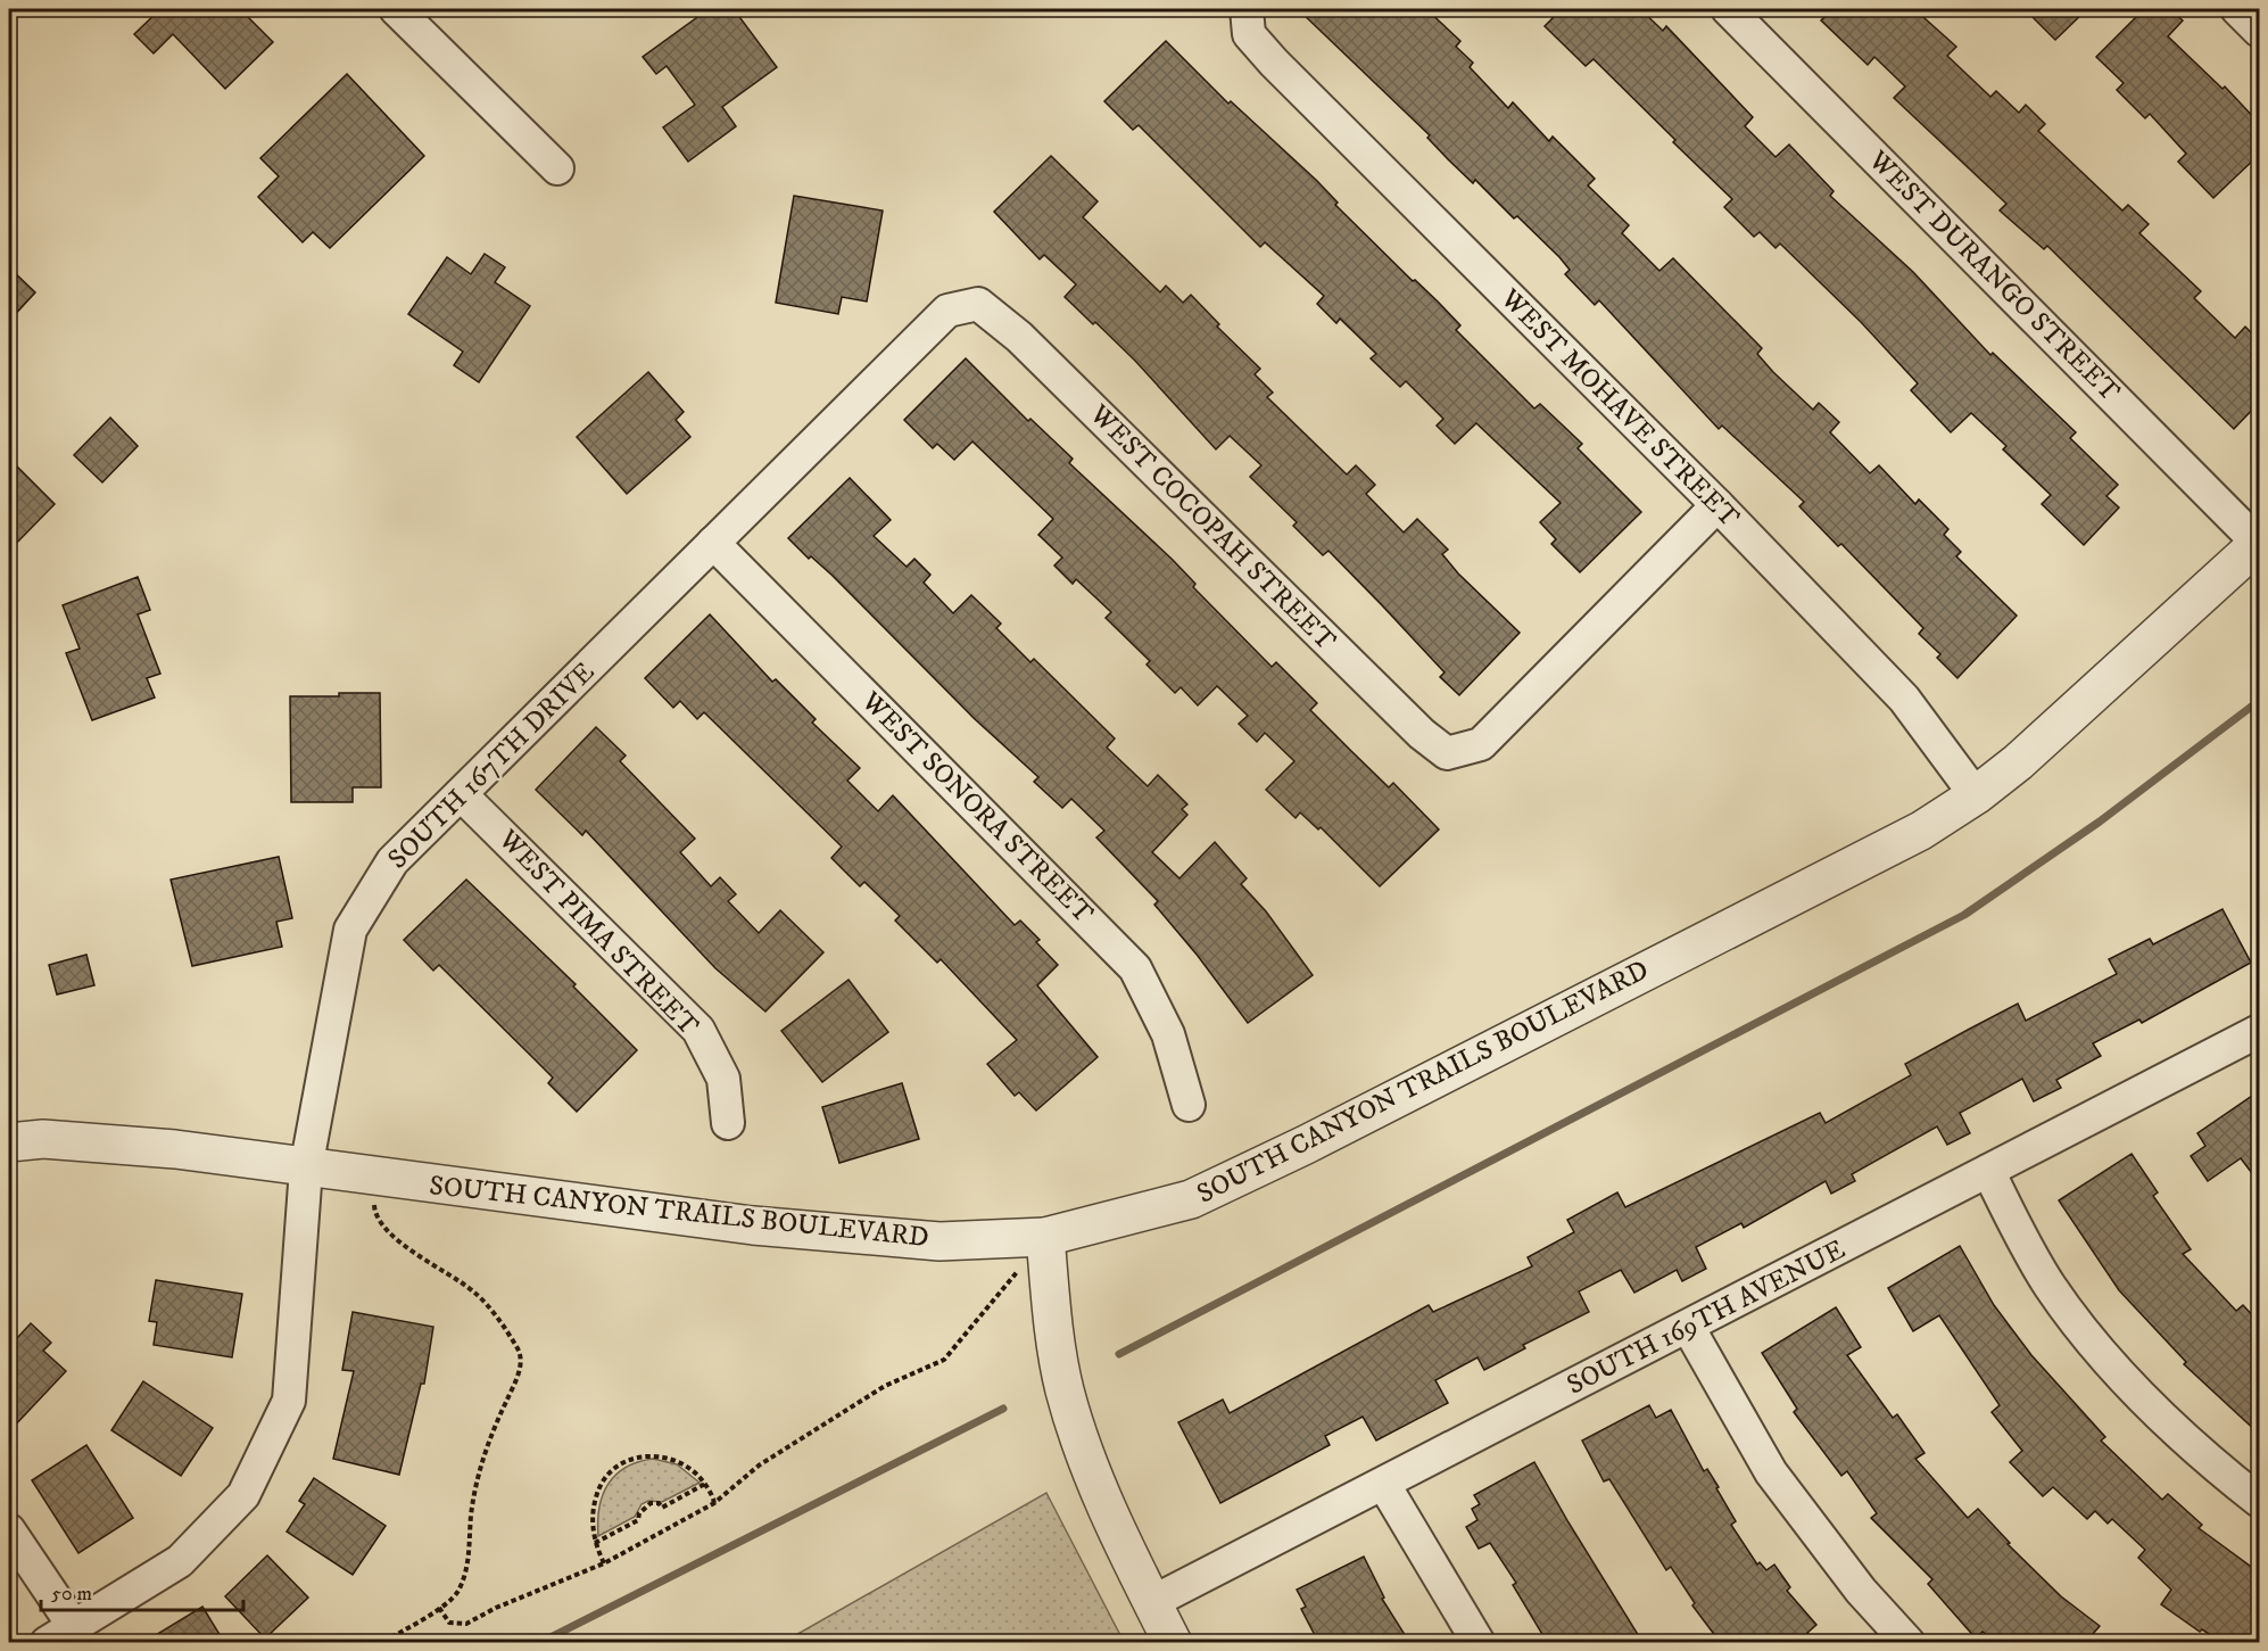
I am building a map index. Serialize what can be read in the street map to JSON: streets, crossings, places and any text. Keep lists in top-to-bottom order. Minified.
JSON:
{"streets":{"street":["WEST DURANGO STREET","WEST MOHAVE STREET","WEST COCOPAH STREET","SOUTH 167TH DRIVE","WEST SONORA STREET","WEST PIMA STREET","SOUTH CANYON TRAILS BOULEVARD","SOUTH 169TH AVENUE"]},"crossings":[["WEST DURANGO STREET","SOUTH CANYON TRAILS BOULEVARD"],["WEST MOHAVE STREET","WEST COCOPAH STREET"],["WEST MOHAVE STREET","SOUTH CANYON TRAILS BOULEVARD"],["WEST COCOPAH STREET","SOUTH 167TH DRIVE"],["SOUTH 167TH DRIVE","WEST SONORA STREET"],["SOUTH 167TH DRIVE","WEST PIMA STREET"],["SOUTH 167TH DRIVE","SOUTH CANYON TRAILS BOULEVARD"]],"scale_bar":"50 m"}
